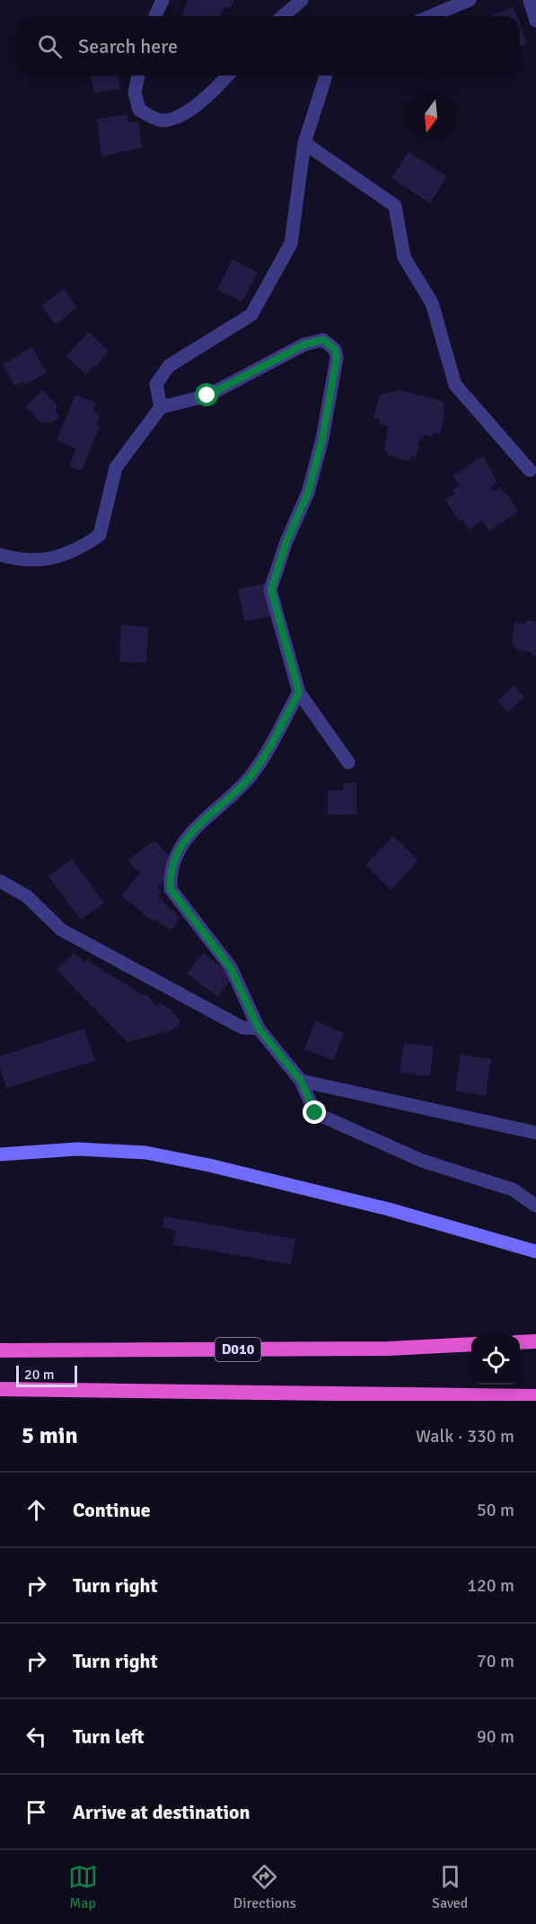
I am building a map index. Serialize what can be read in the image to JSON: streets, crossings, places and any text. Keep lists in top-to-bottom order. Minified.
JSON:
{"streets":{"highway":["D010"]},"scale_bar":"20 m","north":"bottom","page":{"search":"Search here","scale":"20 m","heading":["5 min","Walk · 330 m"],"list":[["Continue","50 m"],["Turn right","120 m"],["Turn right","70 m"],["Turn left","90 m"],"Arrive at destination"],"nav":["Map","Directions","Saved"]}}
